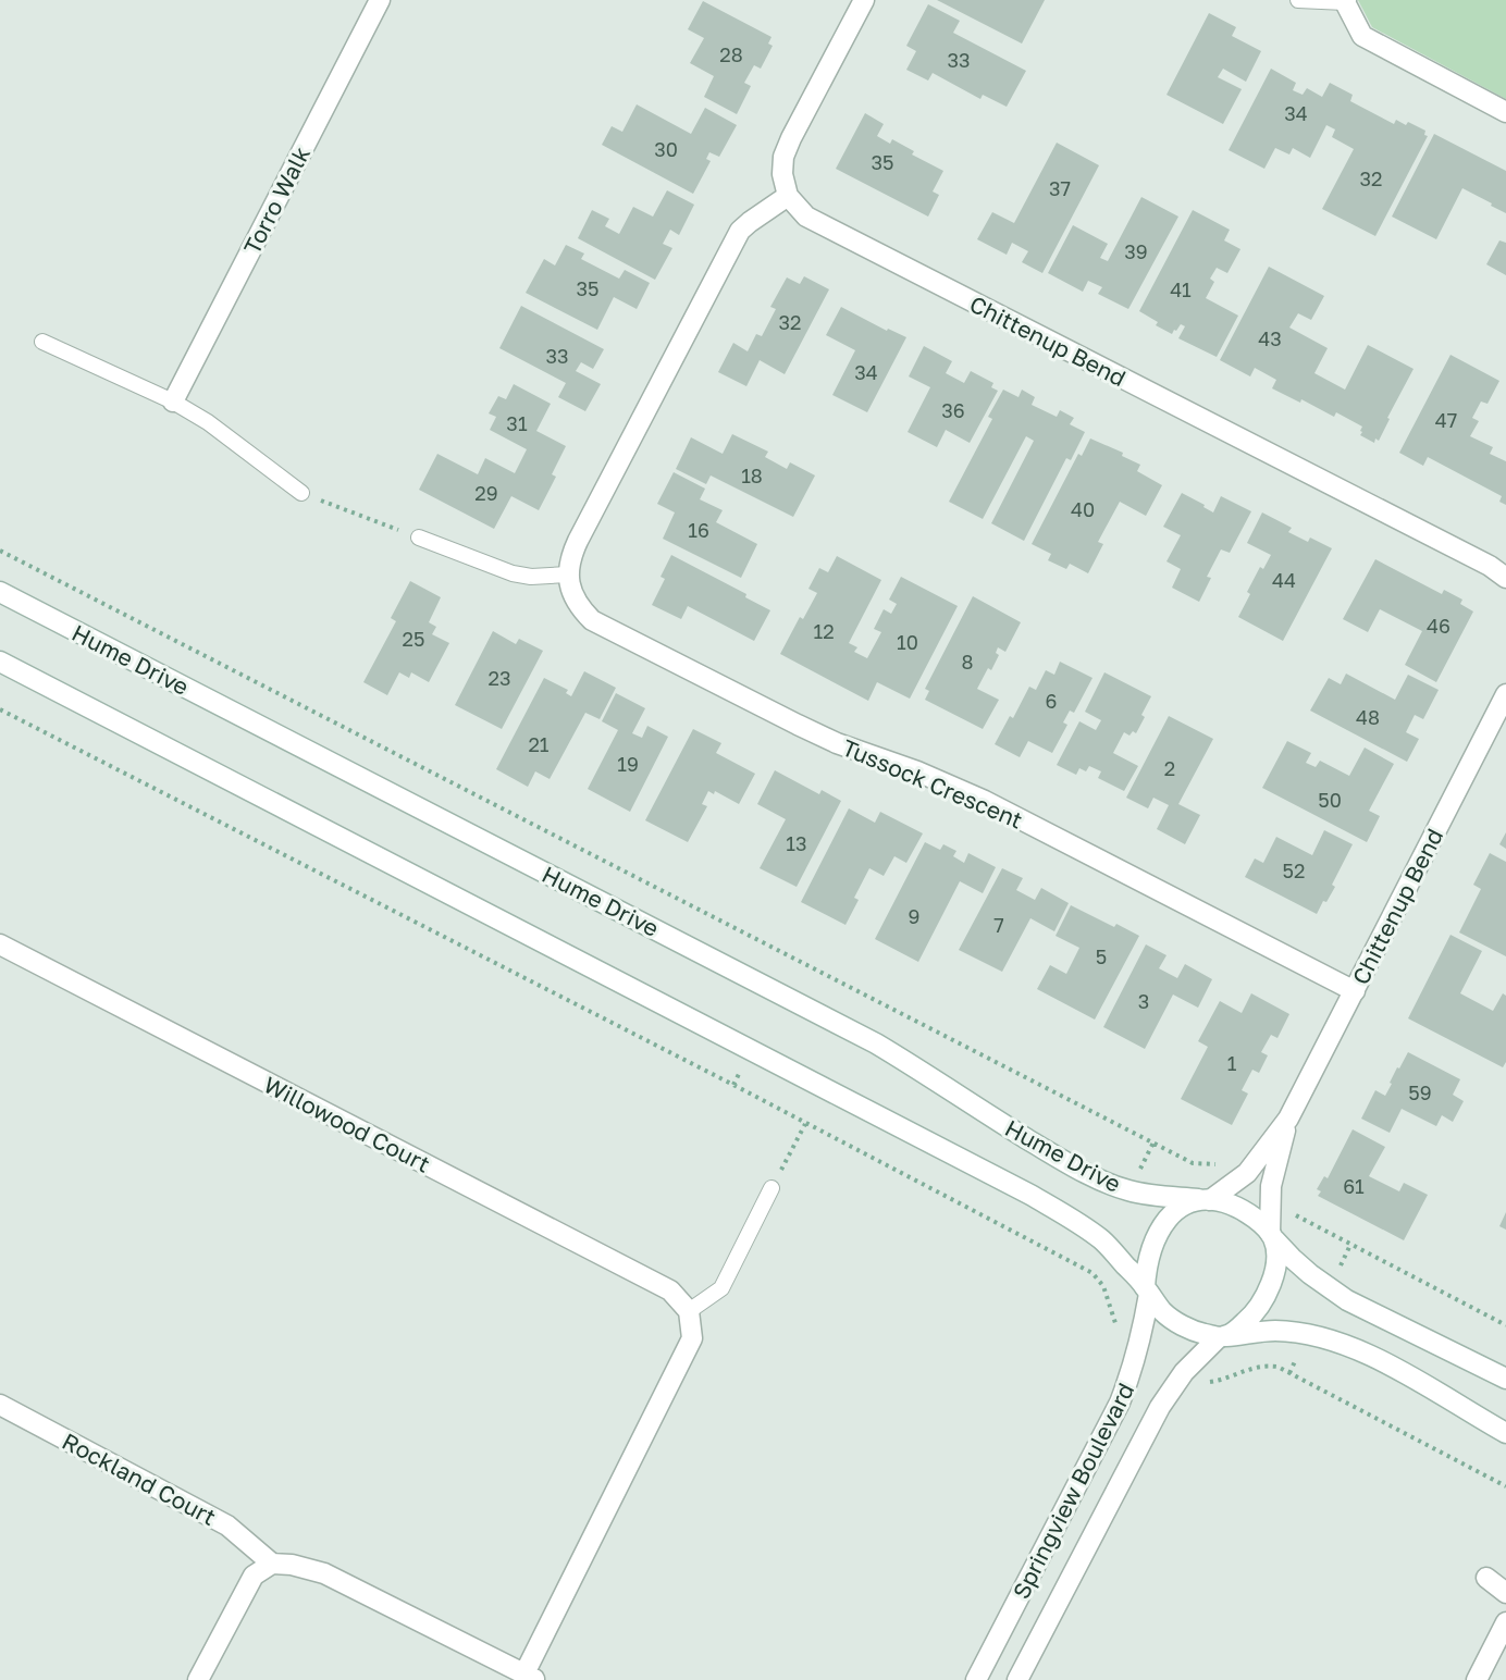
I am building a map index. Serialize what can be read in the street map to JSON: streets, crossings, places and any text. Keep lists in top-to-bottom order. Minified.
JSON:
{"streets":{"street":["Torro Walk","Chittenup Bend","Hume Drive","Tussock Crescent","Willowood Court","Rockland Court","Springview Boulevard"]},"crossings":[["Chittenup Bend","Hume Drive"],["Chittenup Bend","Tussock Crescent"],["Chittenup Bend","Springview Boulevard"],["Hume Drive","Springview Boulevard"]],"house_numbers":["28","33","34","30","35","32","37","39","35","41","32","43","33","34","36","47","31","18","29","40","16","44","46","12","25","10","8","23","6","48","21","19","2","50","13","52","9","7","5","3","1","59","61"]}
